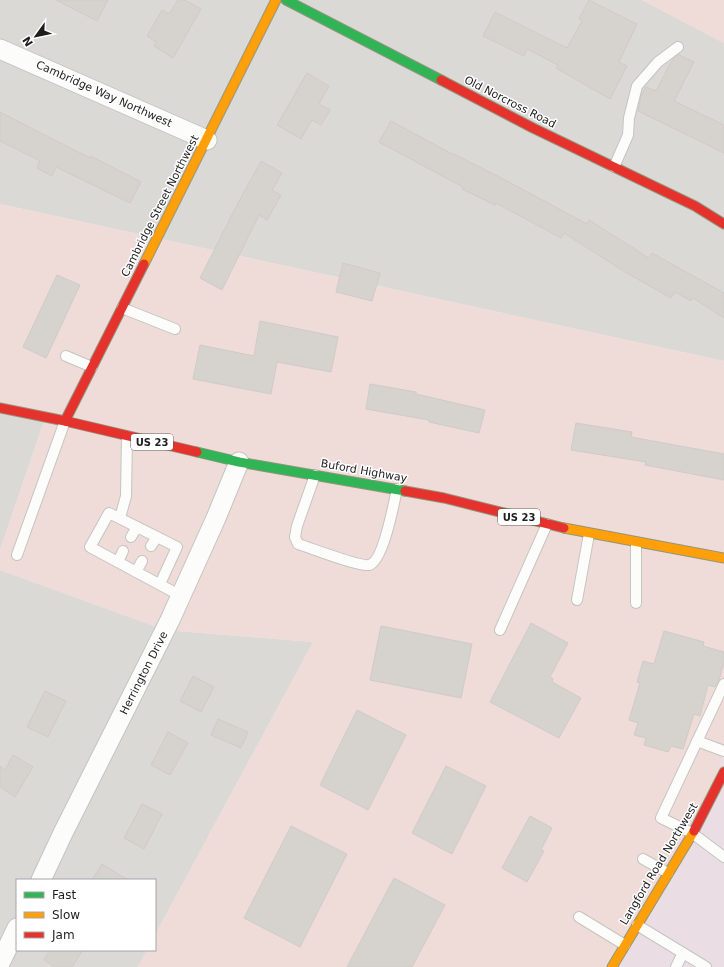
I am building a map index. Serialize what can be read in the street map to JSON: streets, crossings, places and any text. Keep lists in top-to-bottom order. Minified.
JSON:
{"streets":{"street":["Cambridge Way Northwest","Old Norcross Road","Cambridge Street Northwest","US 23","Buford Highway","Herrington Drive","Langford Road Northwest"]},"crossings":[["Cambridge Way Northwest","Cambridge Street Northwest"],["Cambridge Street Northwest","Buford Highway"],["Buford Highway","Herrington Drive"]],"legend":["Fast","Slow","Jam"],"north":"bottom left"}
